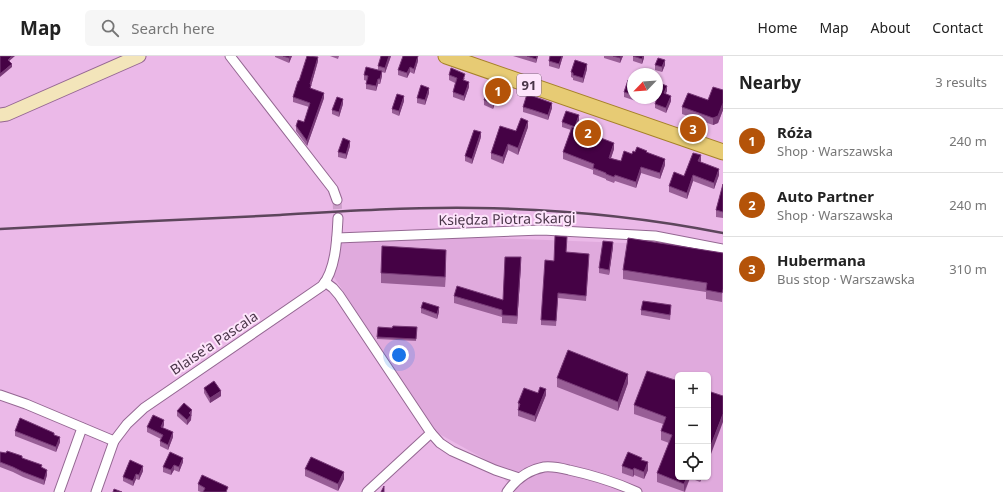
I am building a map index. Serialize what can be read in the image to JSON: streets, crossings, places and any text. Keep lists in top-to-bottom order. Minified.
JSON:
{"streets":{"main road":["91"],"street":["Księdza Piotra Skargi","Blaise'a Pascala"]},"crossings":[["Księdza Piotra Skargi","Blaise'a Pascala"]],"north":"bottom left","page":{"header":"Map","search":"Search here","nav":["Home","Map","About","Contact"],"heading":["Nearby","3 results"],"pins":["1","3","2"],"list":[{"mark":"1","name":"Róża","note":"Shop · Warszawska","value":"240 m"},{"mark":"2","name":"Auto Partner","note":"Shop · Warszawska","value":"240 m"},{"mark":"3","name":"Hubermana","note":"Bus stop · Warszawska","value":"310 m"}],"map_buttons":["+","−"]}}
